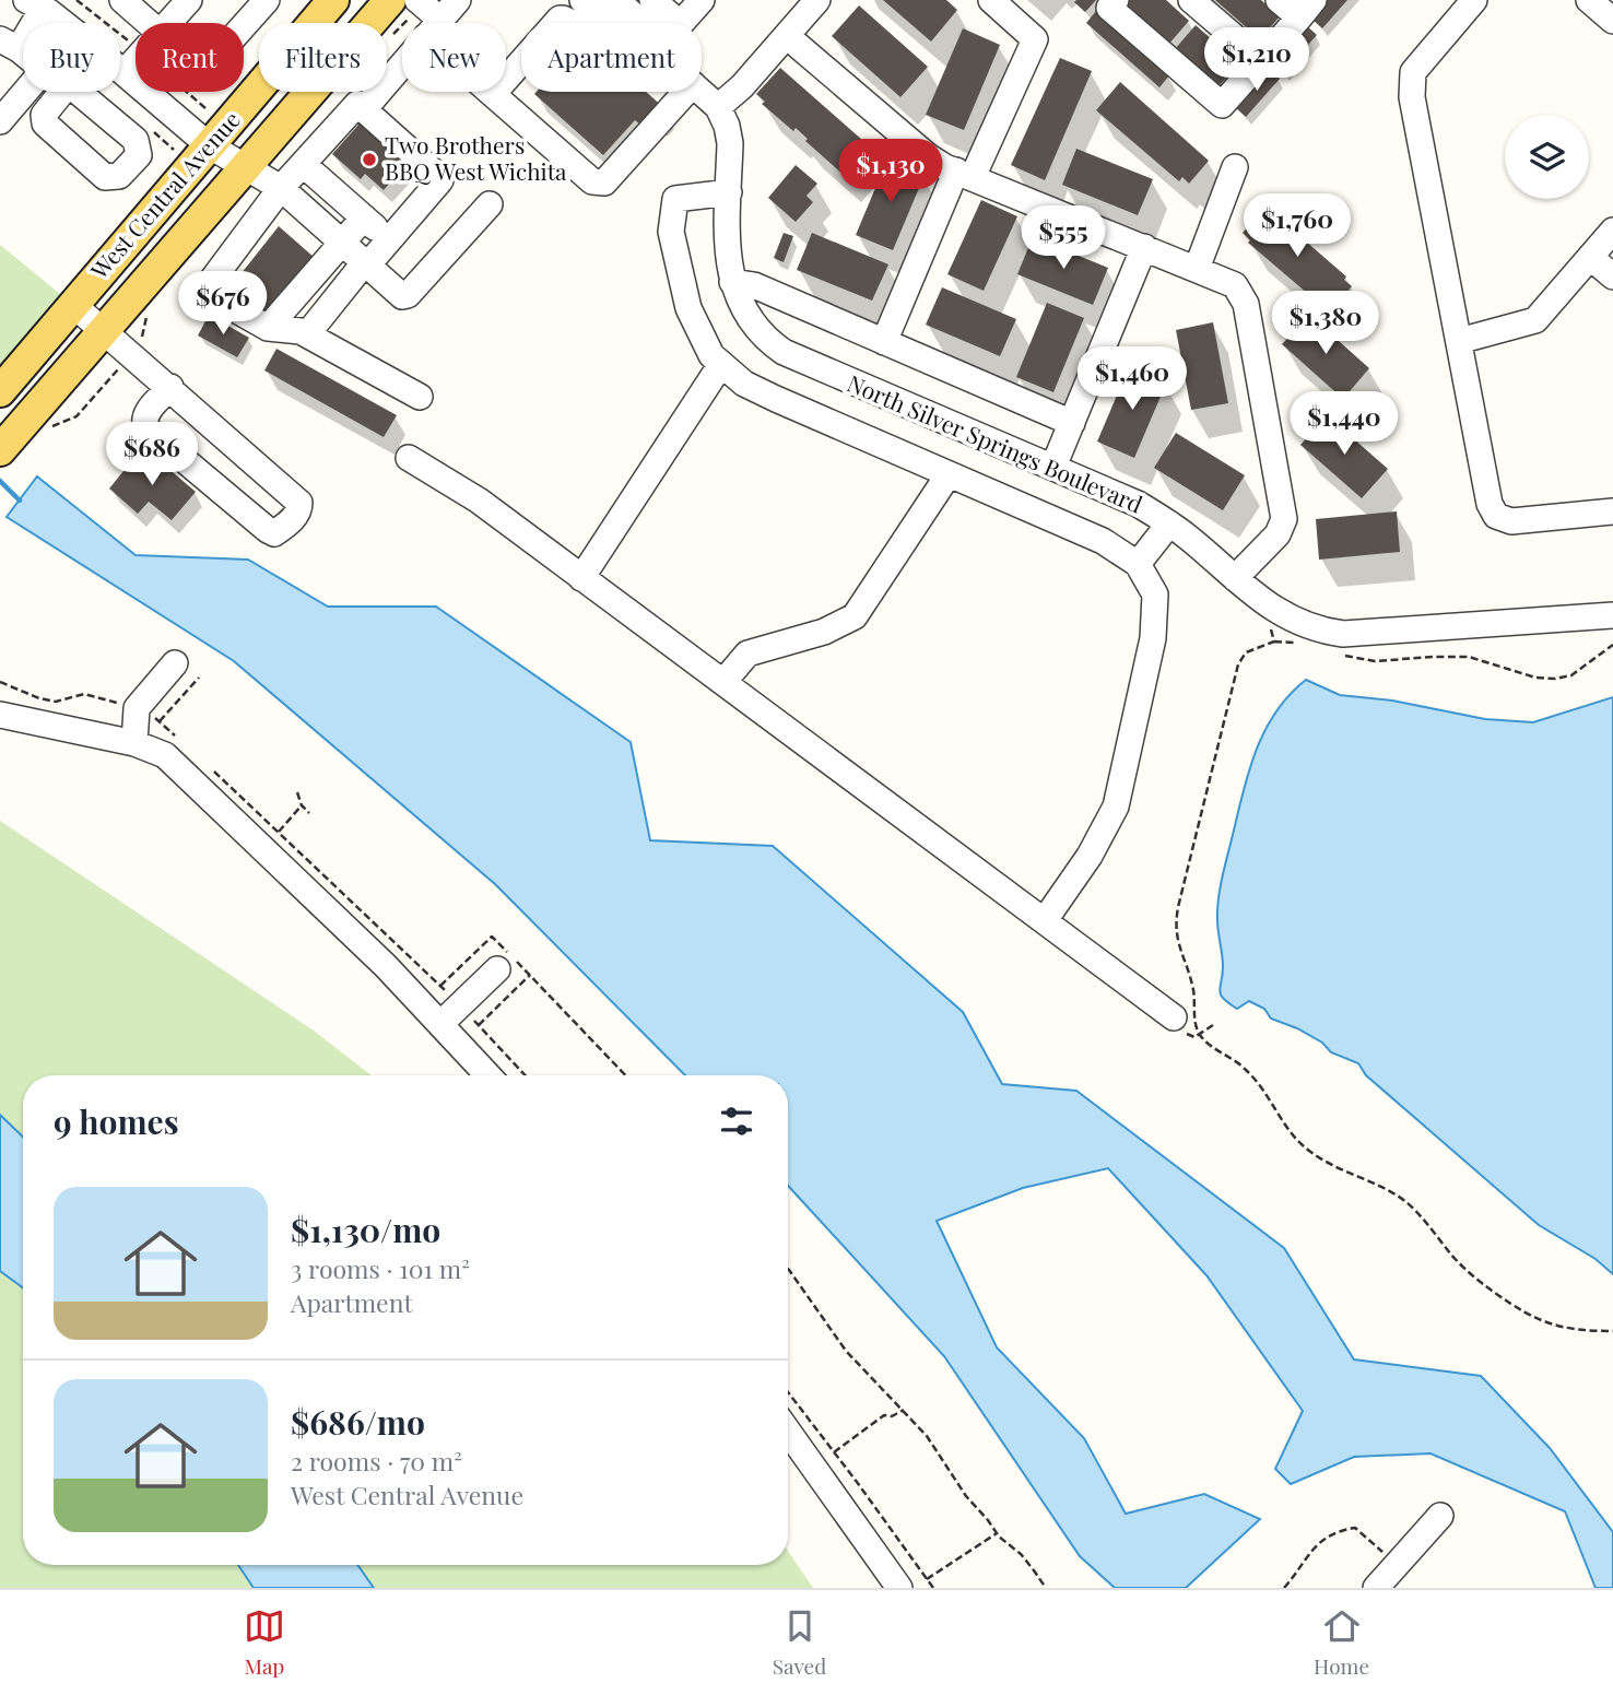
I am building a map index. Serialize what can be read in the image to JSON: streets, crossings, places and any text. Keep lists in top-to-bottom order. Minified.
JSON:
{"streets":{"main road":["West Central Avenue"],"street":["North Silver Springs Boulevard"]},"places":["Two Brothers BBQ West Wichita"],"page":{"chip":["Buy","Rent","Filters","New","Apartment"],"price":["$1,210","$1,130","$1,760","$555","$676","$1,380","$1,460","$1,440","$686"],"heading":"9 homes","list":[{"name":"$1,130/mo","note":"3 rooms · 101 m² · Apartment"},{"name":"$686/mo","note":"2 rooms · 70 m² · West Central Avenue"}],"tabs":["Map","Saved","Home"]}}
